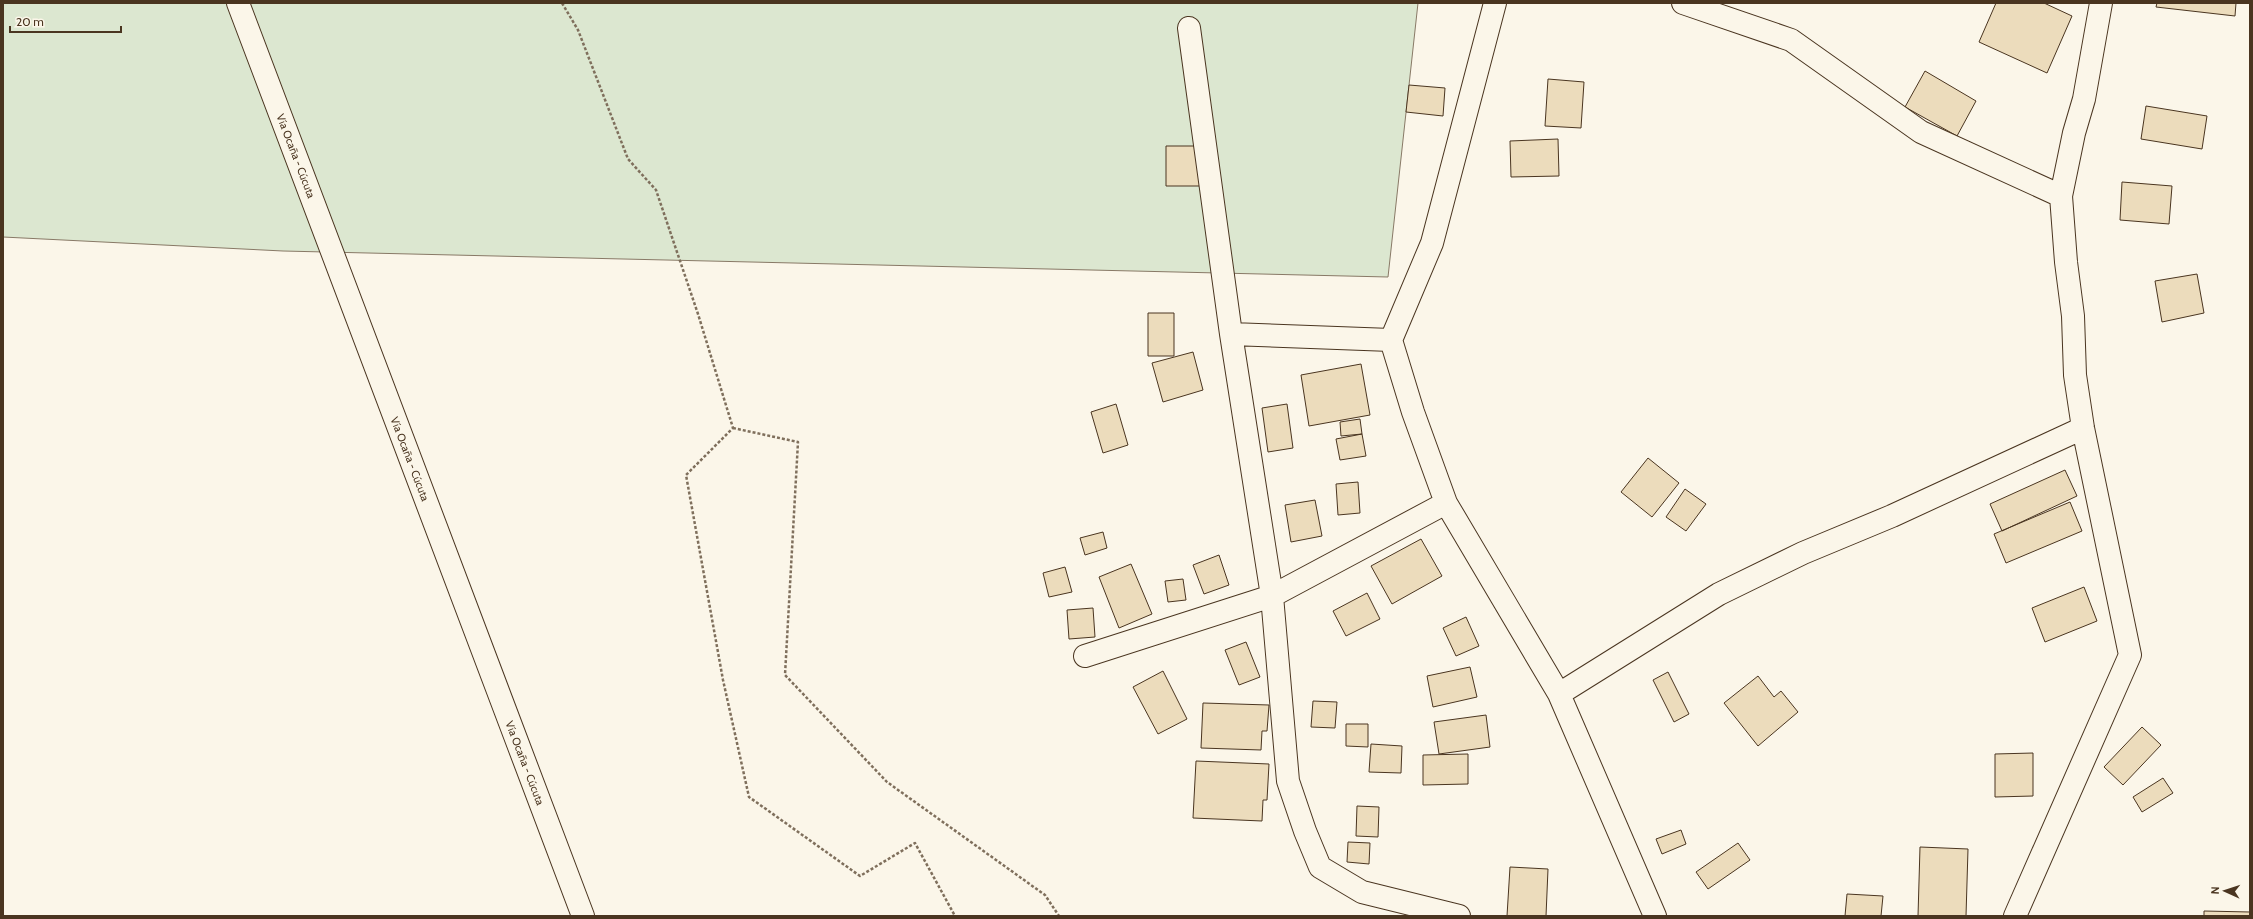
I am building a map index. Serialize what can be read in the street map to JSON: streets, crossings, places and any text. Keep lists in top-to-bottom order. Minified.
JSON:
{"streets":{"street":["Vía Ocaña - Cúcuta"]},"scale_bar":"20 m","north":"left"}
